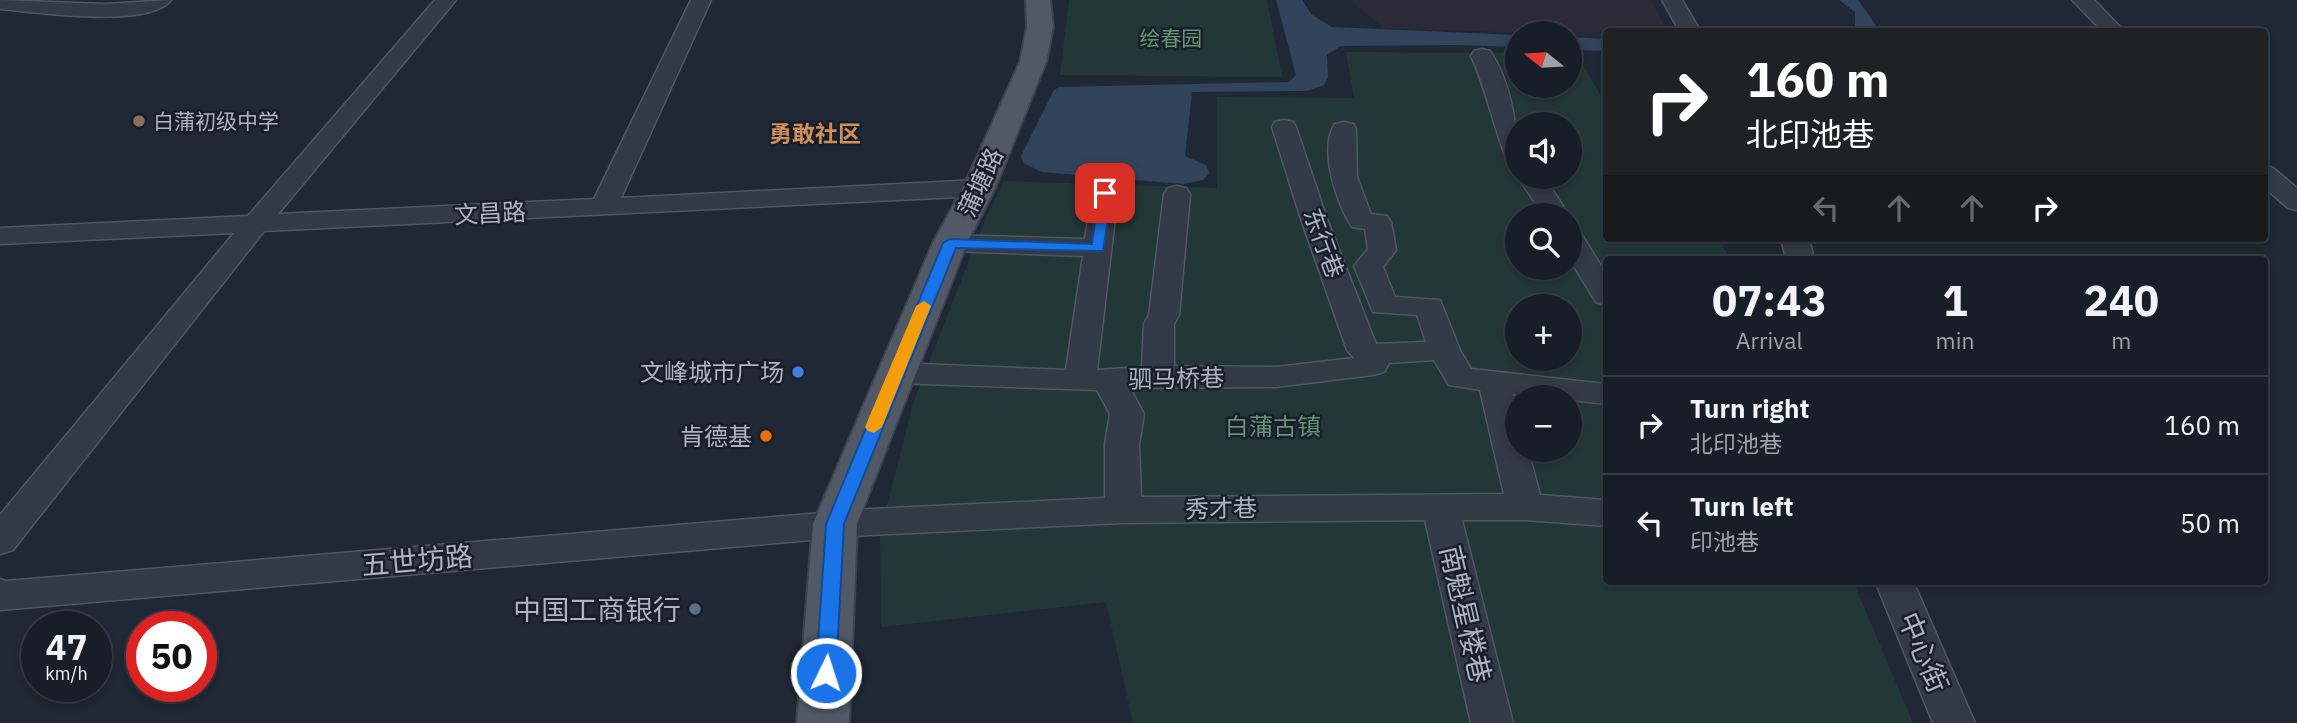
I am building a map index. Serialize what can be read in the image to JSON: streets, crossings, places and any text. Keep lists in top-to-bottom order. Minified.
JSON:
{"streets":{"main road":["蒲塘路"],"street":["文昌路","东行巷","驷马桥巷","秀才巷","五世坊路","南魁星楼巷","中心街"]},"crossings":[["蒲塘路","文昌路"],["蒲塘路","驷马桥巷"],["蒲塘路","秀才巷"],["蒲塘路","五世坊路"],["东行巷","驷马桥巷"],["秀才巷","五世坊路"],["秀才巷","南魁星楼巷"]],"districts":["勇敢社区"],"parks":["绘春园","白蒲古镇"],"places":["白蒲初级中学","文峰城市广场","肯德基","中国工商银行"],"north":"left","page":{"map_buttons":["+","−"],"turn":["160 m","北印池巷"],"eta":["07:43","Arrival","1","min","240","m"],"list":[{"name":"Turn right","note":"北印池巷","value":"160 m"},{"name":"Turn left","note":"印池巷","value":"50 m"}],"speed":"47 km/h","limit":"50"}}
